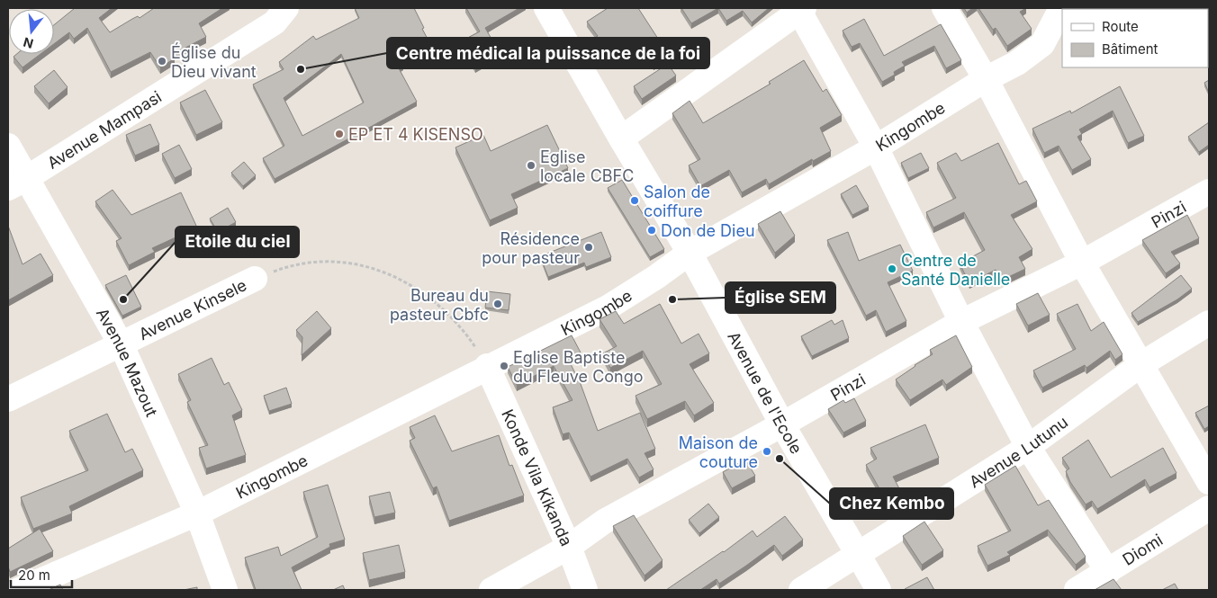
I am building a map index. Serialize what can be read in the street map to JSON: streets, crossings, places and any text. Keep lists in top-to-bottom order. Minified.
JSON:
{"streets":{"street":["Kingombe","Avenue Mampasi","Pinzi","Avenue Kinsele","Avenue Mazout","Avenue de l'Ecole","Avenue Lutunu","Konde Vila Kikanda","Diomi"]},"crossings":[["Kingombe","Avenue Mazout"],["Kingombe","Avenue de l'Ecole"],["Kingombe","Konde Vila Kikanda"],["Avenue Mampasi","Avenue Mazout"],["Pinzi","Avenue de l'Ecole"],["Pinzi","Konde Vila Kikanda"],["Avenue Kinsele","Avenue Mazout"],["Avenue de l'Ecole","Avenue Lutunu"]],"places":["Église du Dieu vivant","Centre médical la puissance de la foi","EP ET 4 KISENSO","Eglise locale CBFC","Salon de coiffure","Don de Dieu","Résidence pour pasteur","Centre de Santé Danielle","Etoile du ciel","Église SEM","Bureau du pasteur Cbfc","Eglise Baptiste du Fleuve Congo","Maison de couture","Chez Kembo"],"legend":["Route","Bâtiment"],"scale_bar":"20 m","north":"bottom"}
